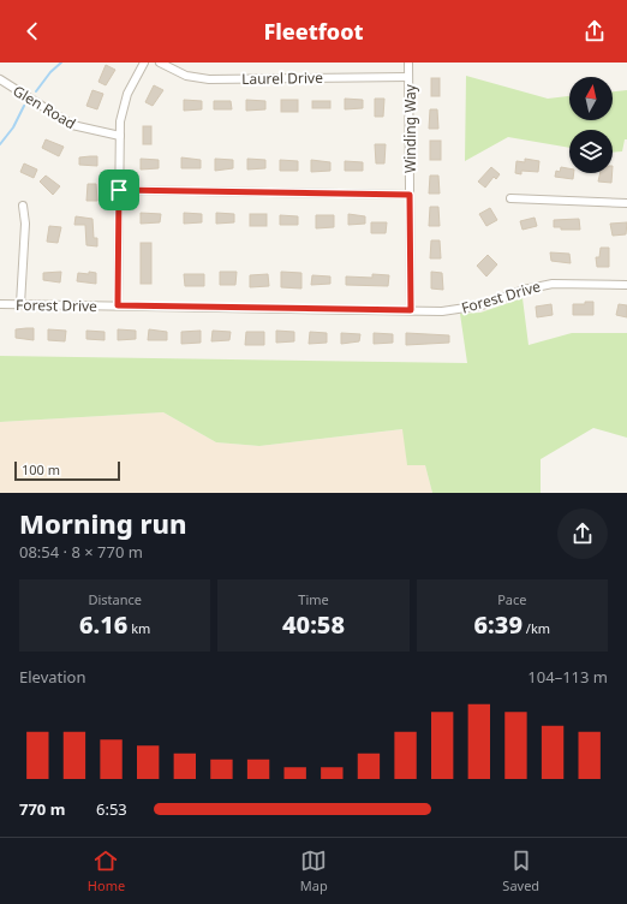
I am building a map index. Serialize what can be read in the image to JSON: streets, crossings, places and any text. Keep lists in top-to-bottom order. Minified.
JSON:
{"streets":{"street":["Laurel Drive","Glen Road","Winding Way","Forest Drive"]},"crossings":[["Laurel Drive","Winding Way"],["Winding Way","Forest Drive"]],"scale_bar":"100 m","north":"top","page":{"header":"Fleetfoot","scale":"100 m","heading":["Morning run","08:54 · 8 × 770 m"],"stats":[["Distance","6.16 km"],["Time","40:58"],["Pace","6:39 /km"]],"chart":["Elevation","104–113 m"],"list":[{"name":"770 m","note":"6:53"}],"tabs":["Home","Map","Saved"]}}
